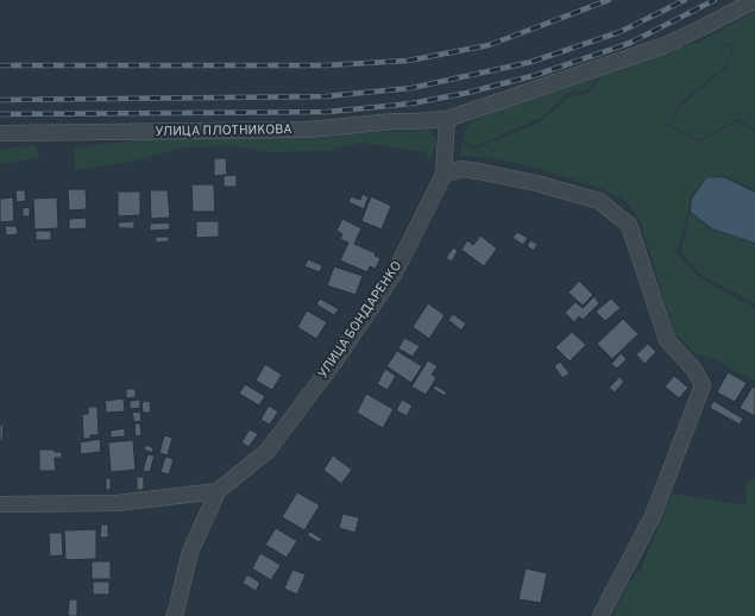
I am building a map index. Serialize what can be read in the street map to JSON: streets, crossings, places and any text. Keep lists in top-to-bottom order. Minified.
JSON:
{"streets":{"street":["УЛИЦА ПЛОТНИКОВА","УЛИЦА БОНДАРЕНКО"]},"crossings":[["УЛИЦА ПЛОТНИКОВА","УЛИЦА БОНДАРЕНКО"]]}
